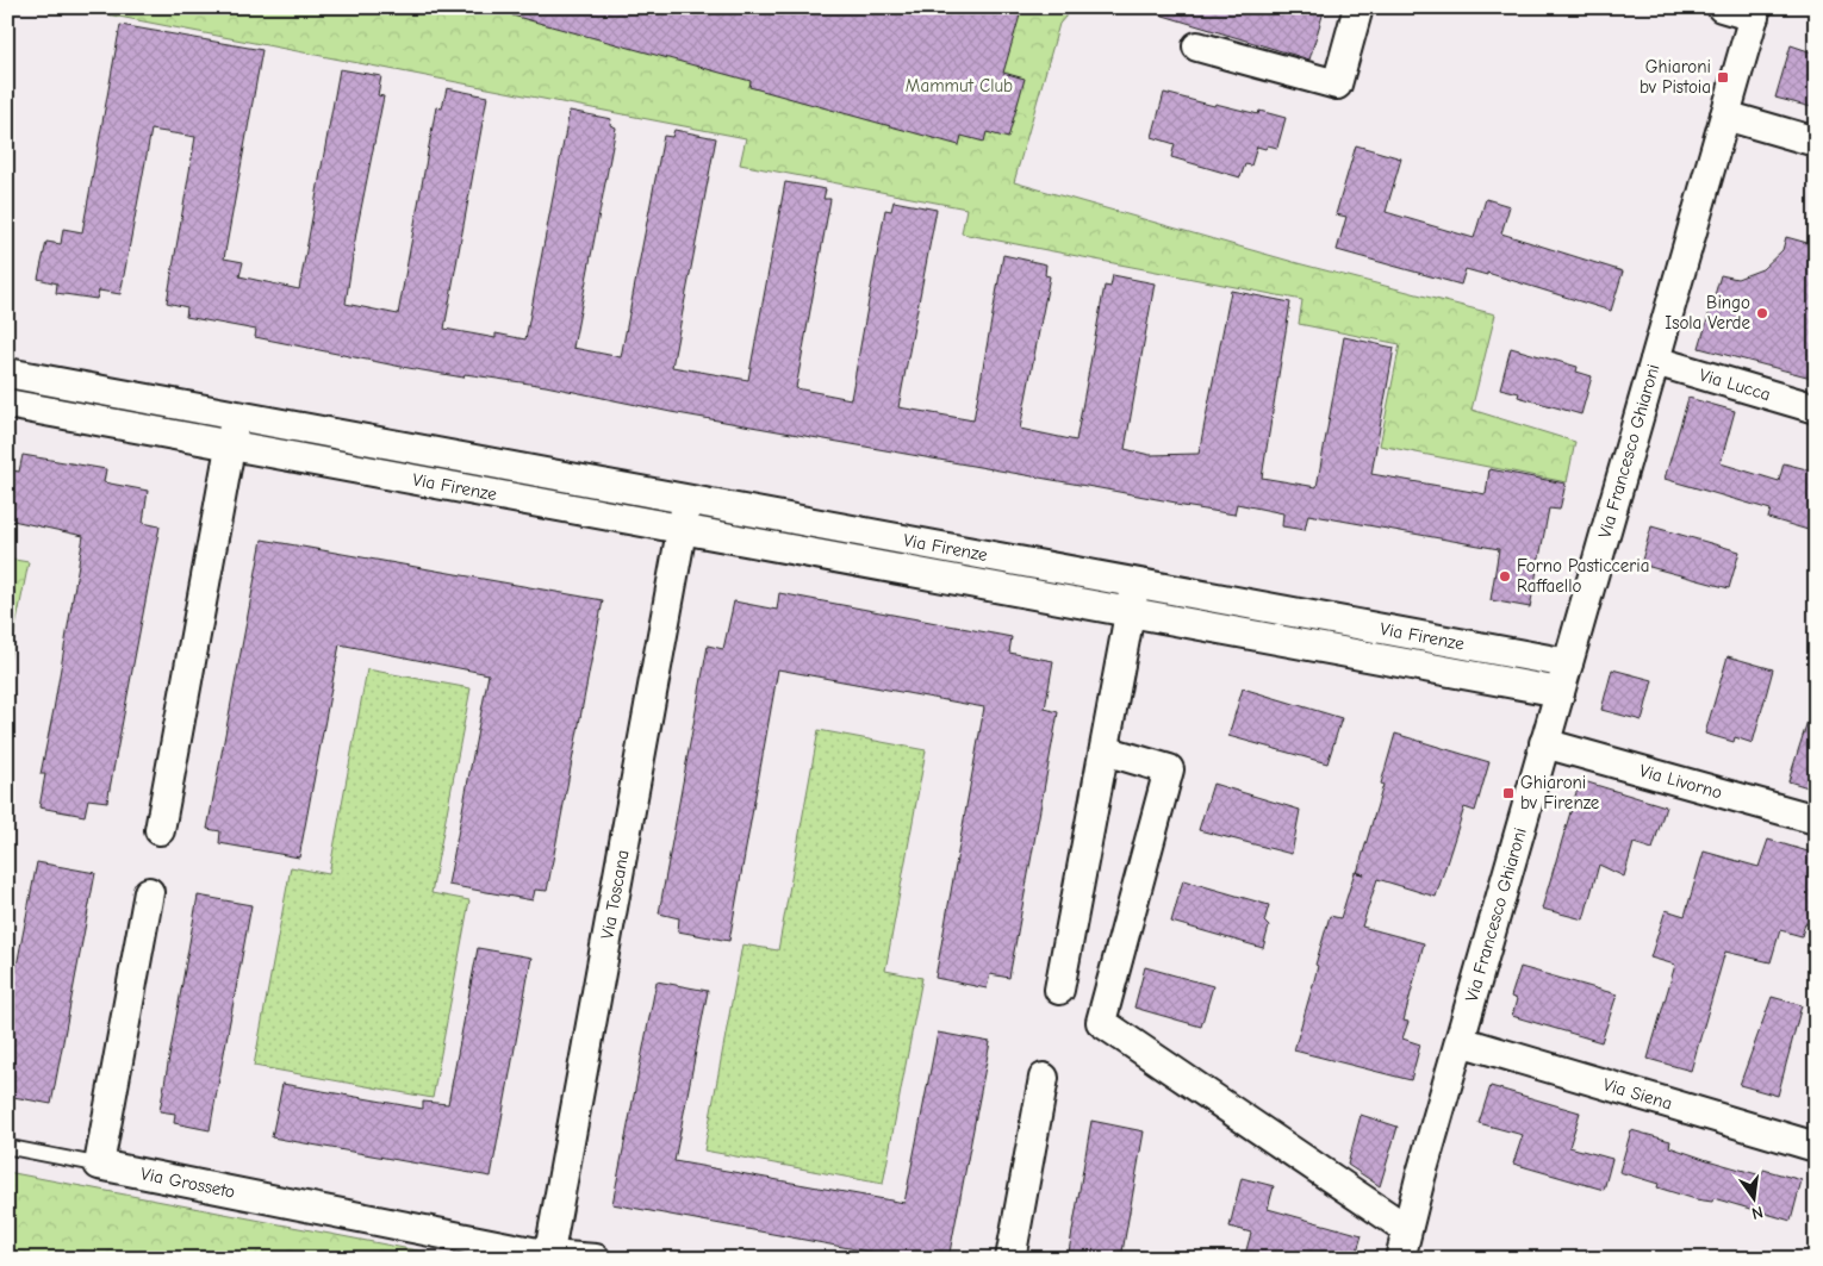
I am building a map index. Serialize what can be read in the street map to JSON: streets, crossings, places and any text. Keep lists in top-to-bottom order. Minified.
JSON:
{"streets":{"street":["Via Lucca","Via Francesco Ghiaroni","Via Firenze","Via Livorno","Via Toscana","Via Siena","Via Grosseto"]},"crossings":[["Via Lucca","Via Francesco Ghiaroni"],["Via Francesco Ghiaroni","Via Firenze"],["Via Francesco Ghiaroni","Via Livorno"],["Via Francesco Ghiaroni","Via Siena"],["Via Firenze","Via Toscana"],["Via Toscana","Via Grosseto"]],"parks":["Mammut Club"],"places":{"transit":["Ghiaroni bv Pistoia","Ghiaroni bv Firenze"],"other":["Bingo Isola Verde","Forno Pasticceria Raffaello"]},"north":"bottom"}
